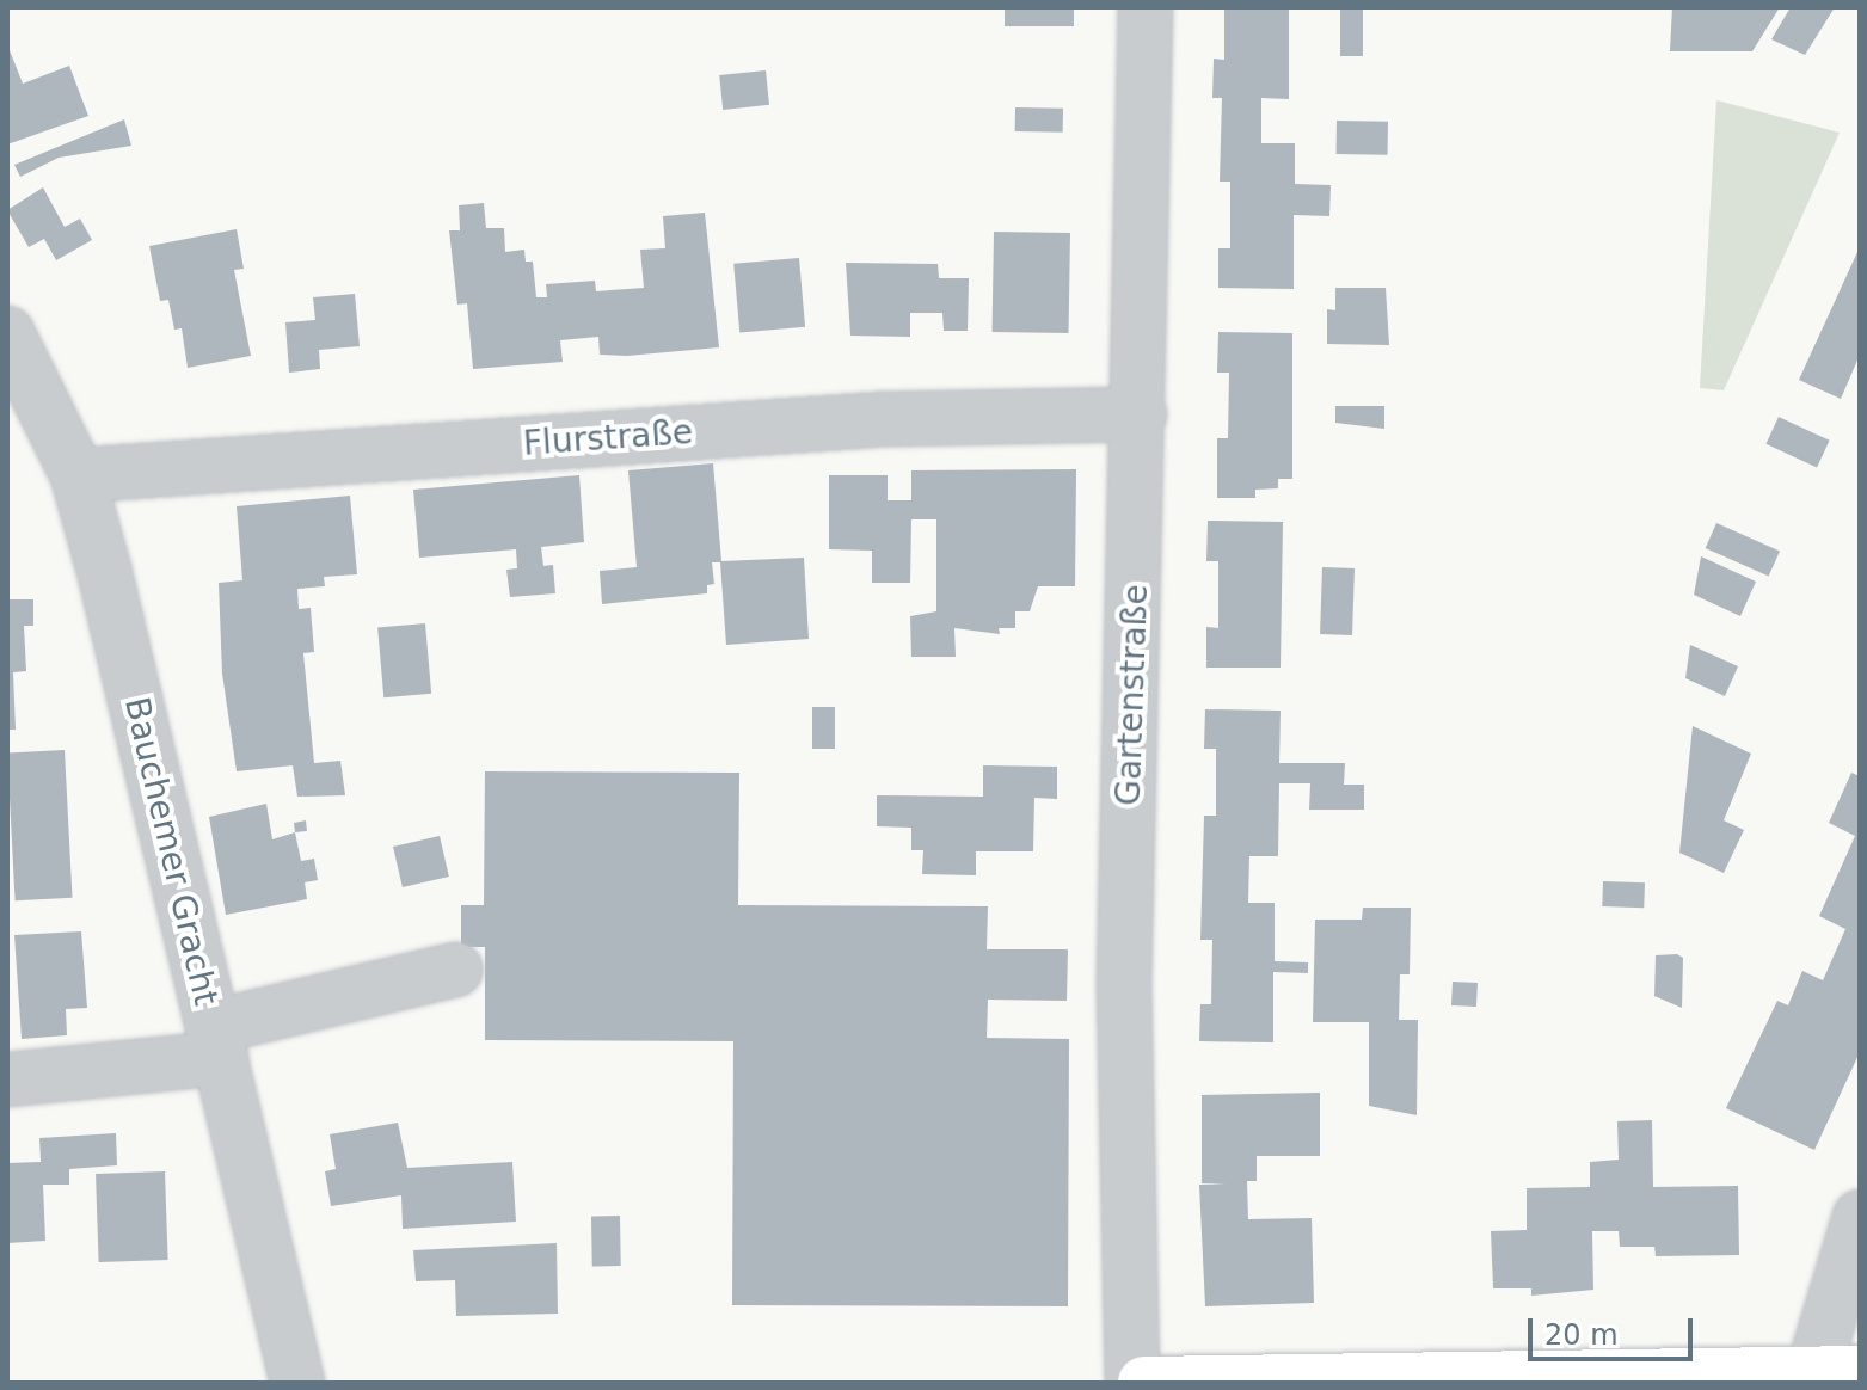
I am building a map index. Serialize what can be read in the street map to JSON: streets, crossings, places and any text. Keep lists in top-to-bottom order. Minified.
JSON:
{"streets":{"street":["Flurstraße","Gartenstraße","Bauchemer Gracht"]},"crossings":[["Flurstraße","Gartenstraße"],["Flurstraße","Bauchemer Gracht"]],"scale_bar":"20 m"}
